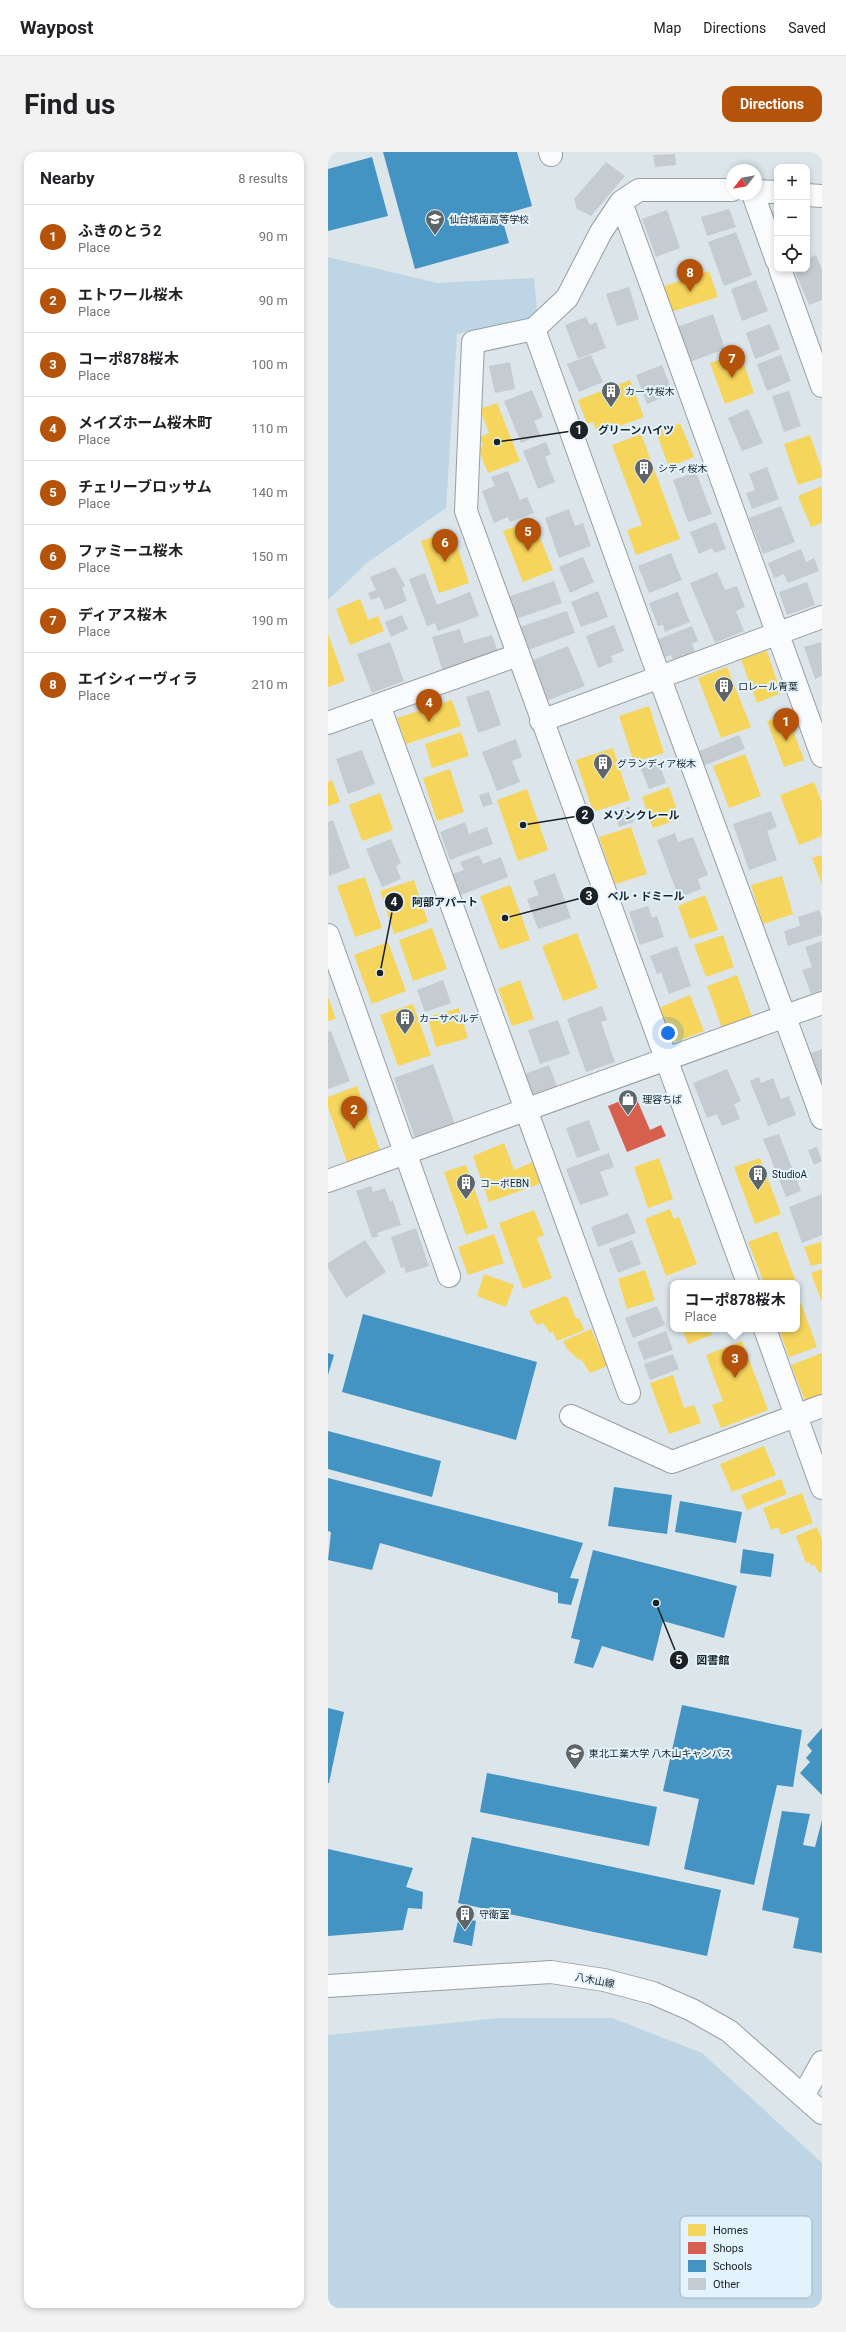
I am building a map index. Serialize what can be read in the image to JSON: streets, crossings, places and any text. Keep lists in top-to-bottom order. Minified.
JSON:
{"streets":{"street":["八木山線"]},"places":{"school or university":["仙台城南高等学校","東北工業大学 八木山キャンパス"],"building":["カーサ桜木","シティ桜木","ロレール青葉","グランディア桜木","カーサベルデ","StudioA","コーポEBN","守衛室"],"other":["グリーンハイツ","メゾンクレール","ベル・ドミール","阿部アパート","図書館"],"shop":["理容ちば"]},"legend":["Homes","Shops","Schools","Other"],"north":"bottom left","page":{"header":"Waypost","nav":["Map","Directions","Saved"],"buttons":"Directions","title":"Find us","heading":["Nearby","8 results"],"map_buttons":["+","−"],"list":[{"mark":"1","name":"ふきのとう2","note":"Place","value":"90 m"},{"mark":"2","name":"エトワール桜木","note":"Place","value":"90 m"},{"mark":"3","name":"コーポ878桜木","note":"Place","value":"100 m"},{"mark":"4","name":"メイズホーム桜木町","note":"Place","value":"110 m"},{"mark":"5","name":"チェリーブロッサム","note":"Place","value":"140 m"},{"mark":"6","name":"ファミーユ桜木","note":"Place","value":"150 m"},{"mark":"7","name":"ディアス桜木","note":"Place","value":"190 m"},{"mark":"8","name":"エイシィーヴィラ","note":"Place","value":"210 m"}],"pins":["8","7","5","6","4","1","2","3"],"popup":["コーポ878桜木","Place"]}}
